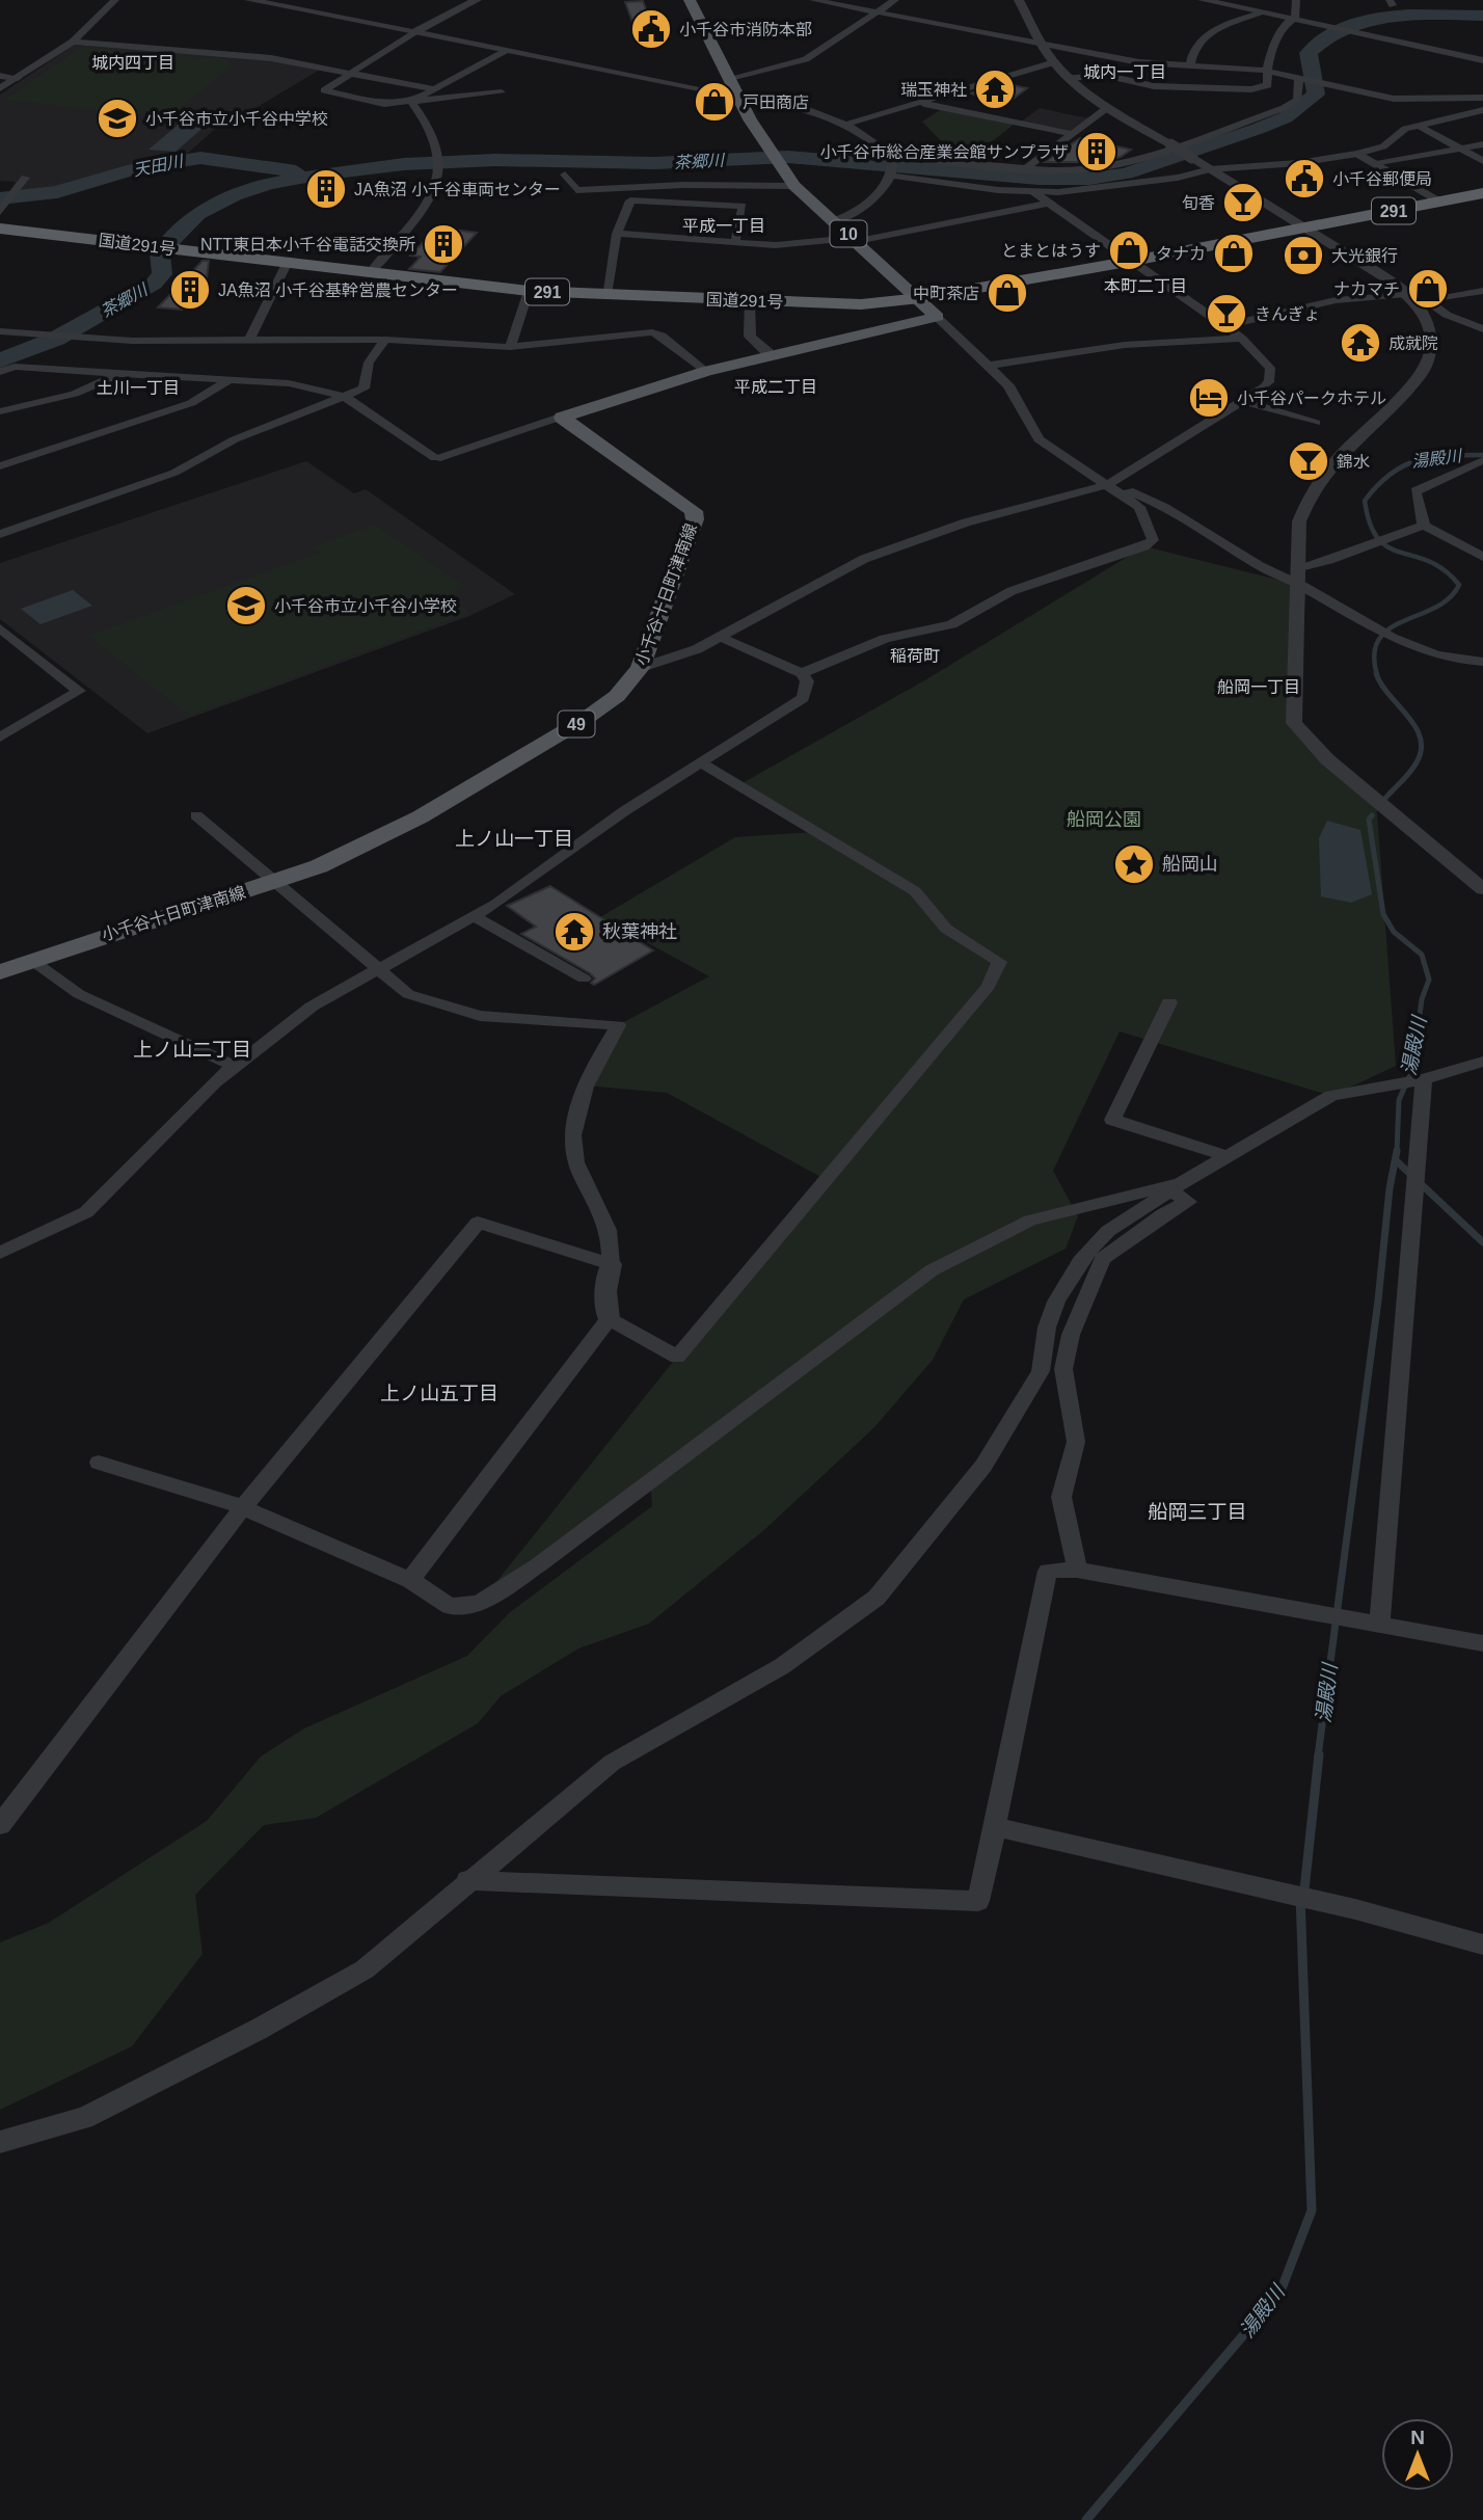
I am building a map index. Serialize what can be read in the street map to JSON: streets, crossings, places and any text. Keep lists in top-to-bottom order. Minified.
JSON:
{"streets":{"highway":["291","国道291号"],"main road":["10","小千谷十日町津南線","49"]},"crossings":[["10","国道291号"]],"districts":["城内四丁目","城内一丁目","平成一丁目","本町二丁目","平成二丁目","土川一丁目","稲荷町","船岡一丁目","上ノ山一丁目","上ノ山二丁目","上ノ山五丁目","船岡三丁目"],"water":["茶郷川","天田川","湯殿川"],"parks":["船岡公園"],"places":{"public building":["小千谷市消防本部","小千谷郵便局"],"temple":["瑞玉神社","成就院","秋葉神社"],"shop":["戸田商店","とまとはうす","タナカ","ナカマチ","中町茶店"],"school or university":["小千谷市立小千谷中学校","小千谷市立小千谷小学校"],"building":["小千谷市総合産業会館サンプラザ","JA魚沼 小千谷車両センター","NTT東日本小千谷電話交換所","JA魚沼 小千谷基幹営農センター"],"bar":["旬香","きんぎょ","錦水"],"bank":["大光銀行"],"hotel":["小千谷パークホテル"],"place":["船岡山"]},"north":"top"}
